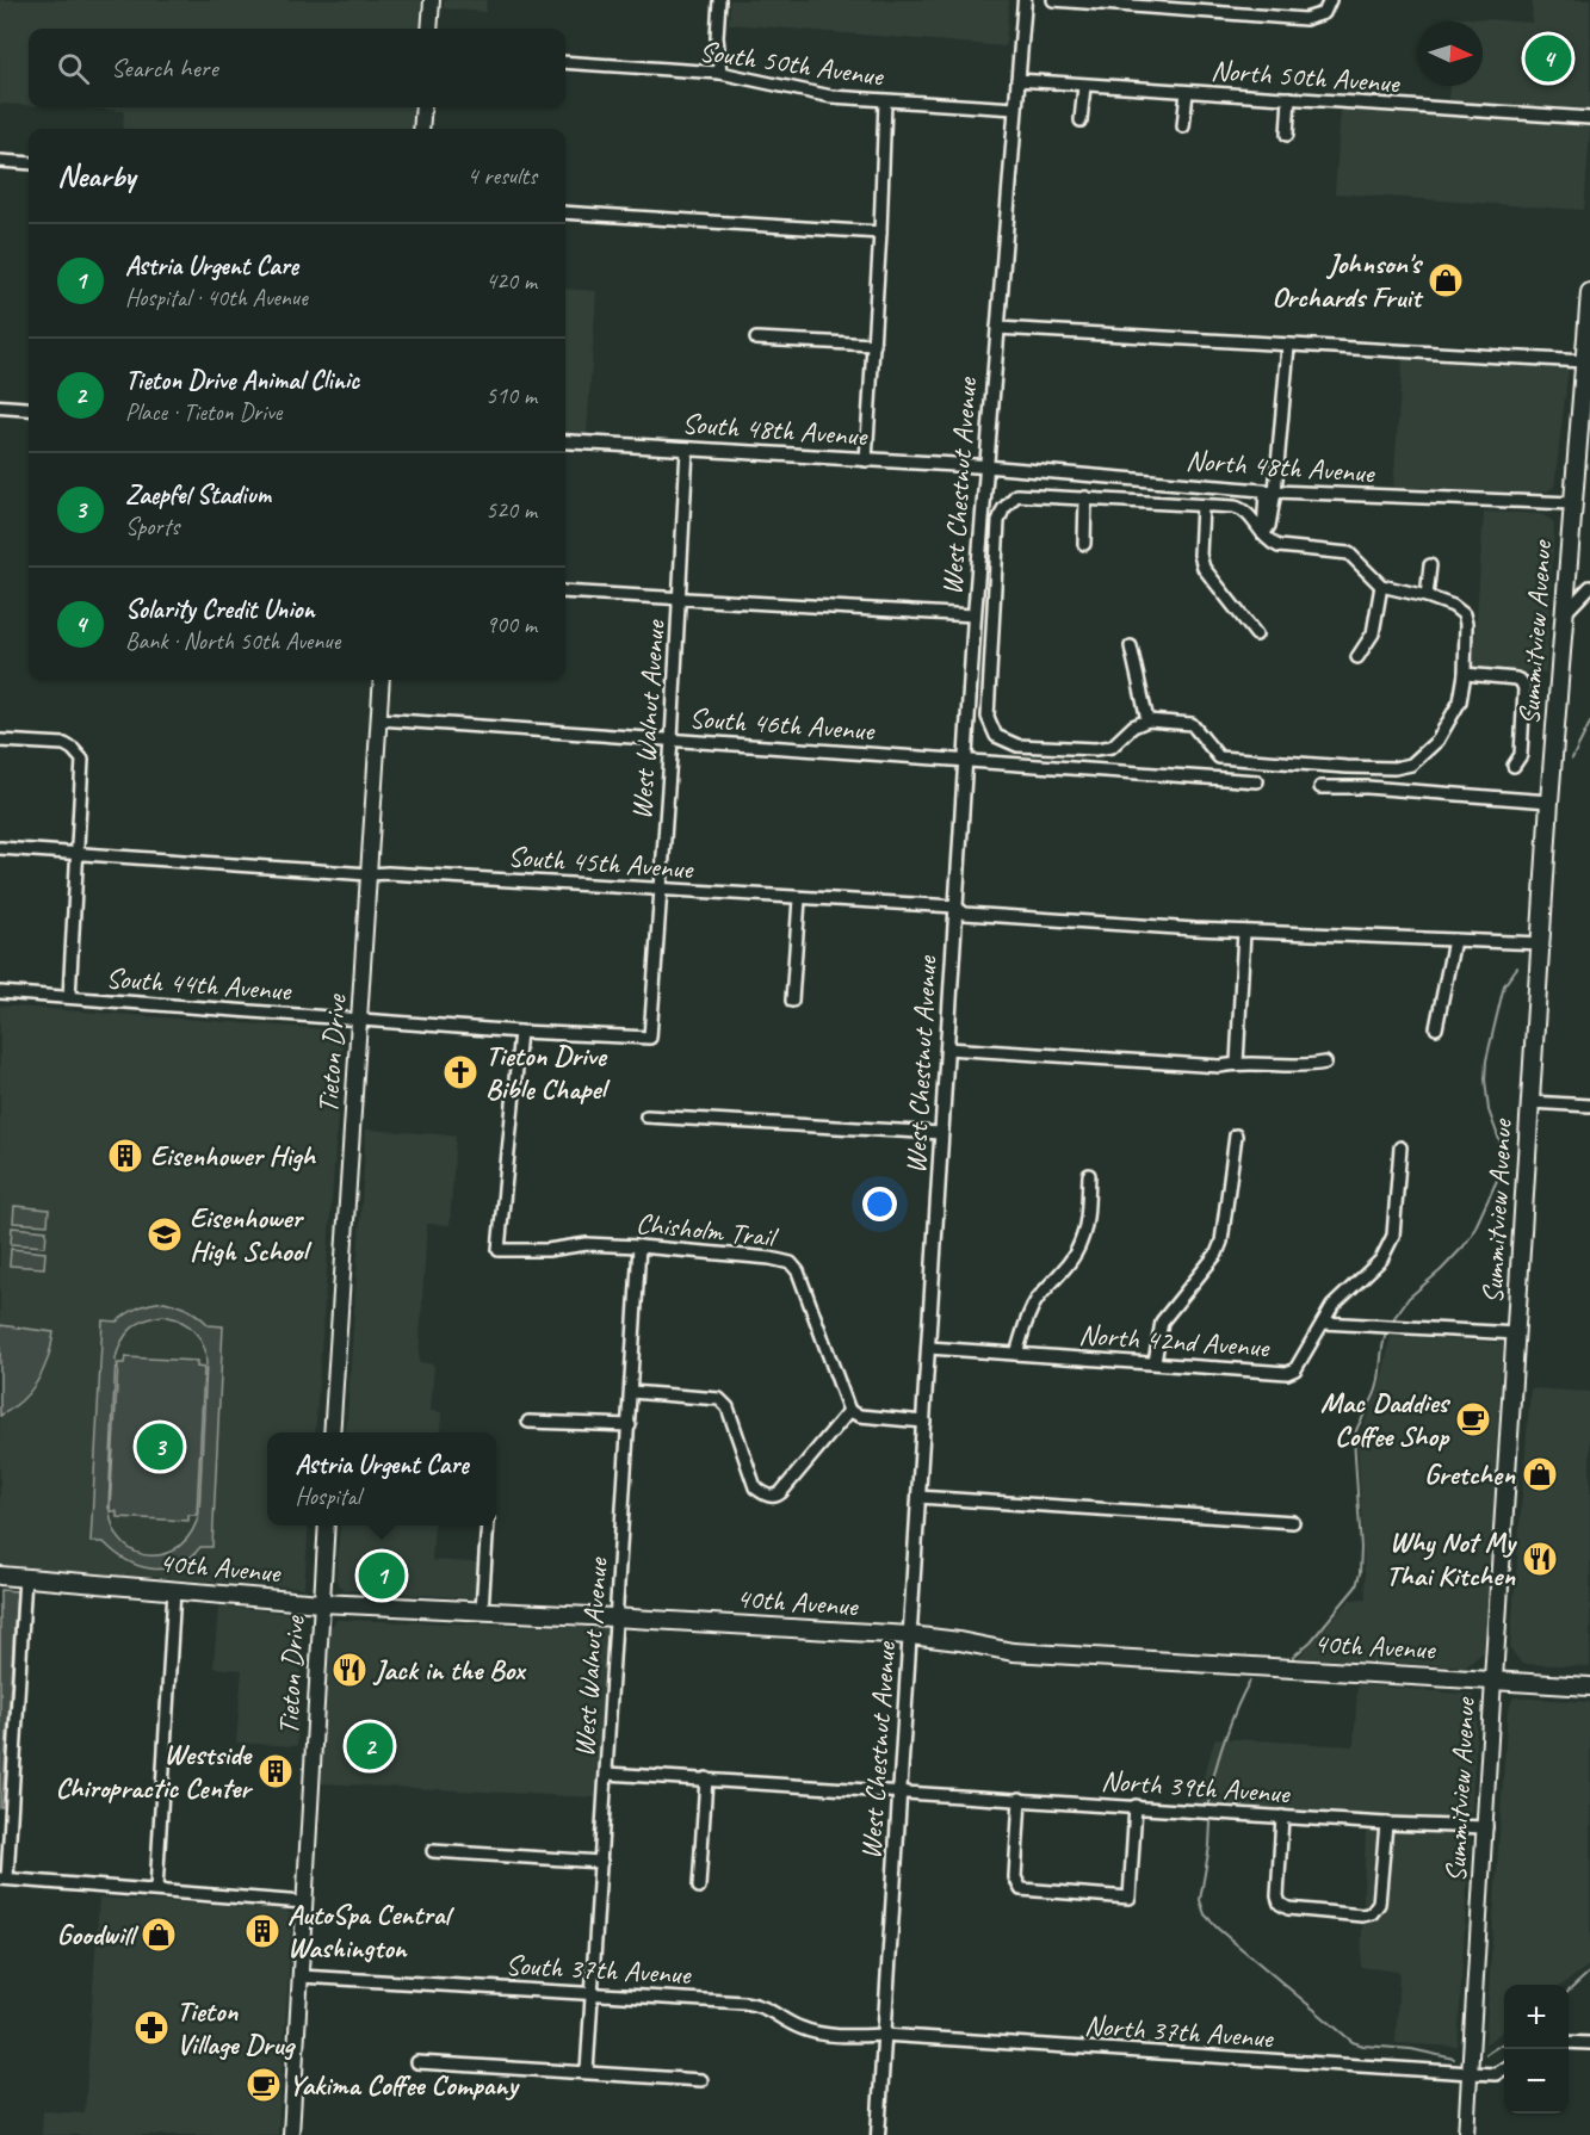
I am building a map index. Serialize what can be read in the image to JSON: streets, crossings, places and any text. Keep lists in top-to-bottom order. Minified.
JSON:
{"streets":{"main road":["Summitview Avenue","Tieton Drive","40th Avenue"],"street":["South 50th Avenue","North 50th Avenue","South 48th Avenue","North 48th Avenue","West Chestnut Avenue","West Walnut Avenue","South 46th Avenue","South 45th Avenue","South 44th Avenue","Chisholm Trail","North 42nd Avenue","North 39th Avenue","South 37th Avenue","North 37th Avenue"]},"crossings":[["South 50th Avenue","West Chestnut Avenue"],["North 50th Avenue","West Chestnut Avenue"],["South 48th Avenue","North 48th Avenue"],["South 48th Avenue","West Chestnut Avenue"],["South 48th Avenue","West Walnut Avenue"],["North 48th Avenue","West Chestnut Avenue"],["North 48th Avenue","Summitview Avenue"],["West Chestnut Avenue","South 46th Avenue"],["West Chestnut Avenue","South 45th Avenue"],["West Chestnut Avenue","North 42nd Avenue"],["West Chestnut Avenue","40th Avenue"],["West Chestnut Avenue","North 39th Avenue"],["West Chestnut Avenue","South 37th Avenue"],["West Chestnut Avenue","North 37th Avenue"],["Summitview Avenue","South 45th Avenue"],["Summitview Avenue","40th Avenue"],["Summitview Avenue","North 39th Avenue"],["Summitview Avenue","North 37th Avenue"],["West Walnut Avenue","South 46th Avenue"],["West Walnut Avenue","South 45th Avenue"],["West Walnut Avenue","South 44th Avenue"],["West Walnut Avenue","Chisholm Trail"],["West Walnut Avenue","40th Avenue"],["West Walnut Avenue","North 39th Avenue"],["West Walnut Avenue","South 37th Avenue"],["South 46th Avenue","Tieton Drive"],["South 45th Avenue","Tieton Drive"],["South 44th Avenue","Tieton Drive"],["South 44th Avenue","Chisholm Trail"],["Tieton Drive","40th Avenue"],["Tieton Drive","South 37th Avenue"],["South 37th Avenue","North 37th Avenue"]],"places":{"shop":["Johnson's Orchards Fruit","Gretchen","Goodwill"],"church":["Tieton Drive Bible Chapel"],"building":["Eisenhower High","Westside Chiropractic Center","AutoSpa Central Washington"],"school or university":["Eisenhower High School"],"cafe":["Mac Daddies Coffee Shop","Yakima Coffee Company"],"restaurant":["Why Not My Thai Kitchen","Jack in the Box"],"pharmacy":["Tieton Village Drug"]},"north":"right","page":{"search":"Search here","pins":["4","3","1","2"],"heading":["Nearby","4 results"],"list":[{"mark":"1","name":"Astria Urgent Care","note":"Hospital · 40th Avenue","value":"420 m"},{"mark":"2","name":"Tieton Drive Animal Clinic","note":"Place · Tieton Drive","value":"510 m"},{"mark":"3","name":"Zaepfel Stadium","note":"Sports","value":"520 m"},{"mark":"4","name":"Solarity Credit Union","note":"Bank · North 50th Avenue","value":"900 m"}],"popup":["Astria Urgent Care","Hospital"],"map_buttons":["+","−"]}}
